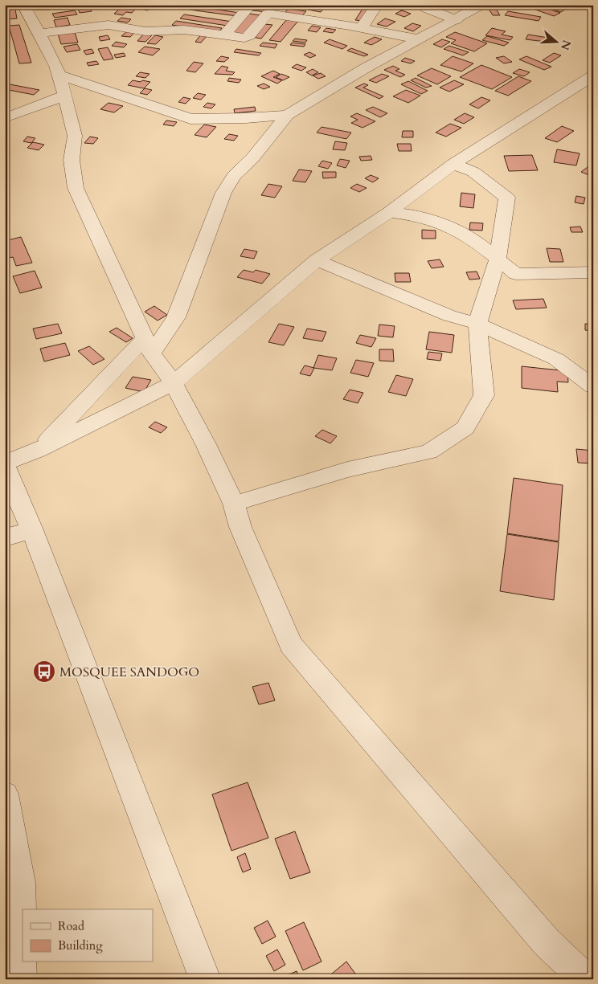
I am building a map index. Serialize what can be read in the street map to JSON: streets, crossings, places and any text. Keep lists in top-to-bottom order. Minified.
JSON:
{"places":{"bus stop":["MOSQUEE SANDOGO"]},"legend":["Road","Building"],"north":"right"}
